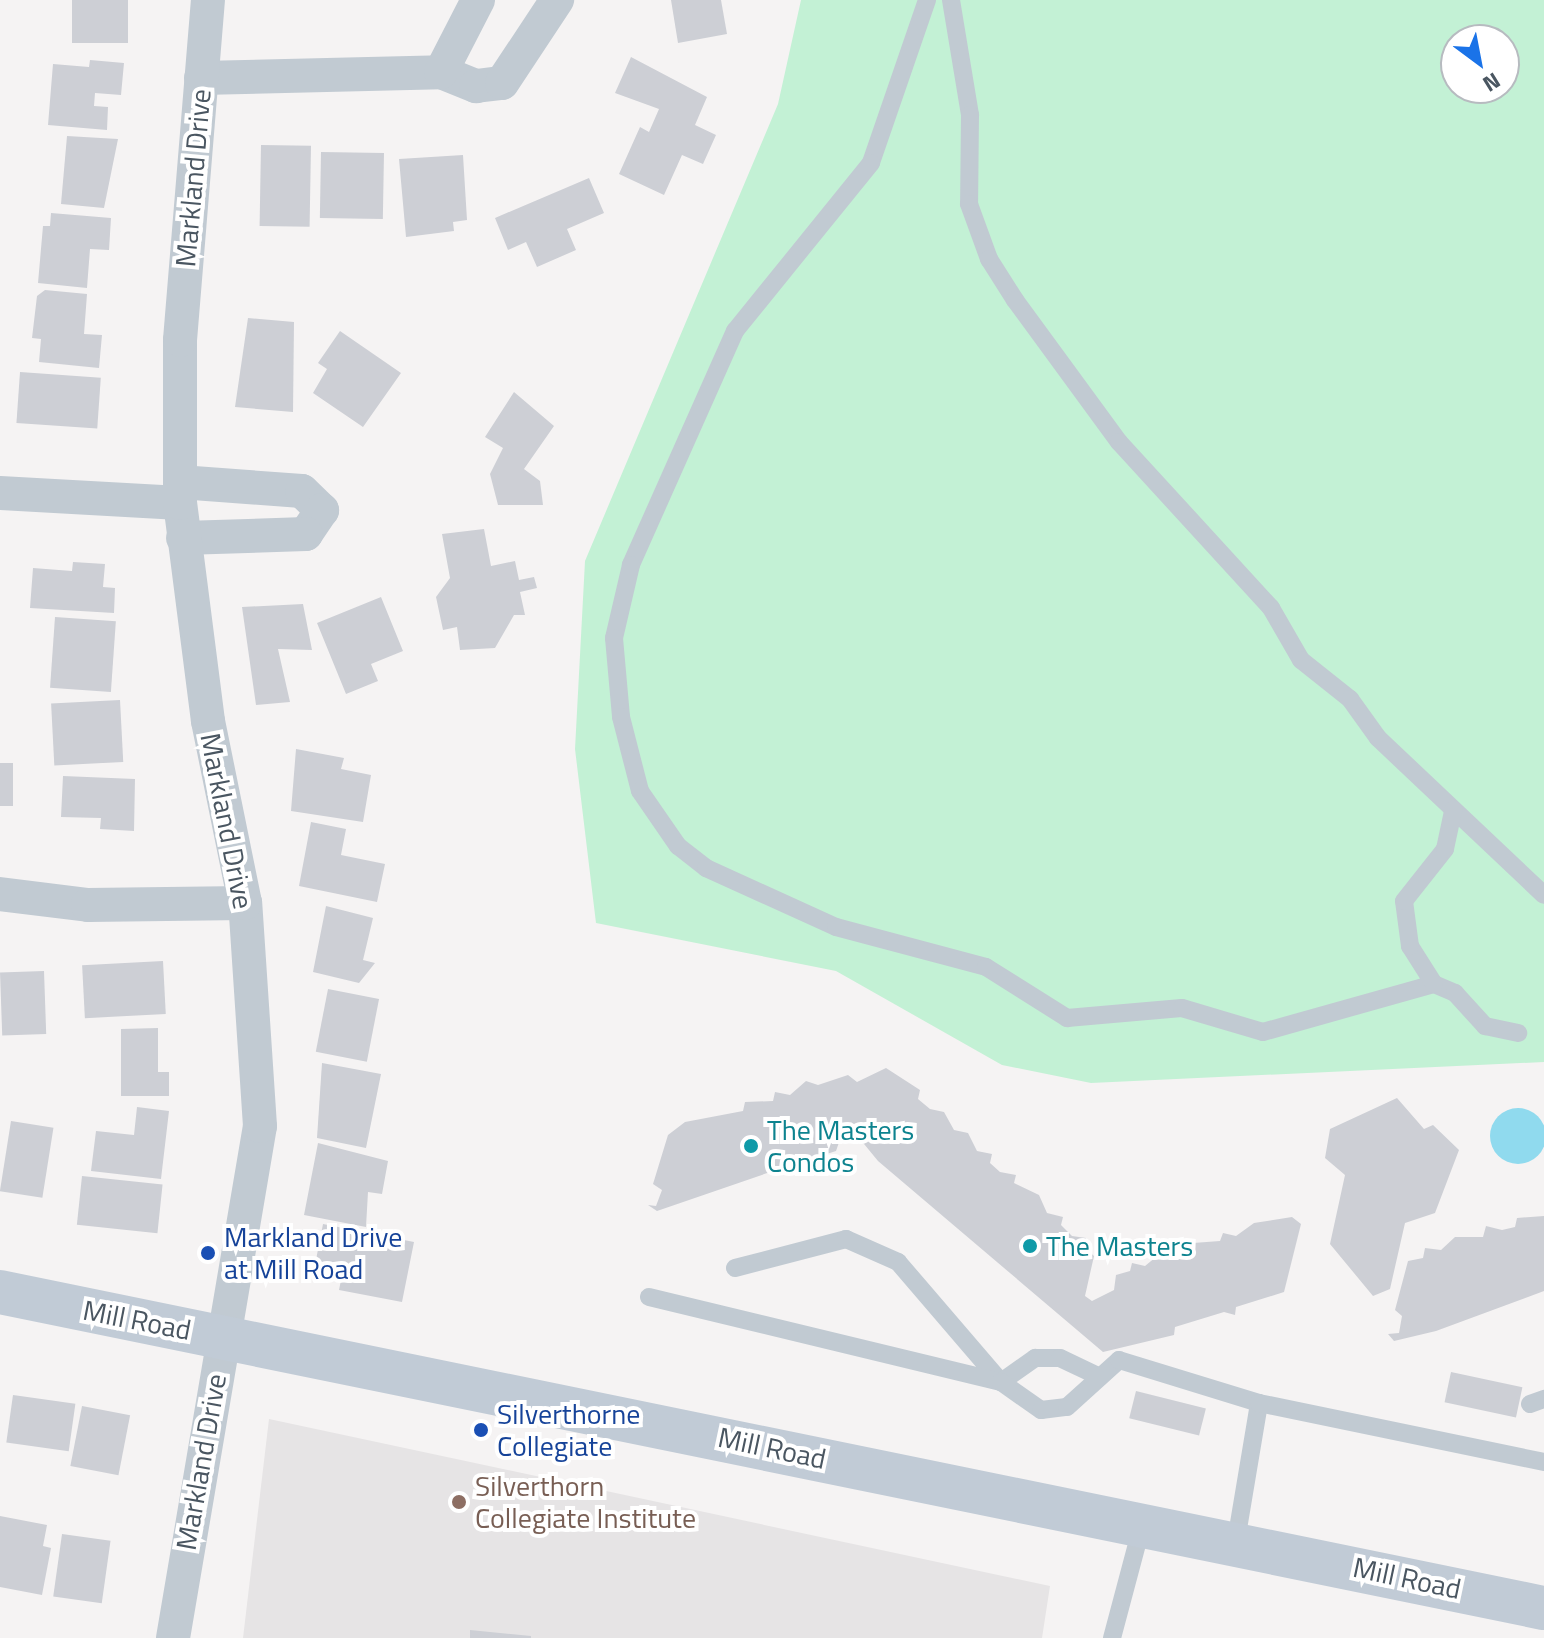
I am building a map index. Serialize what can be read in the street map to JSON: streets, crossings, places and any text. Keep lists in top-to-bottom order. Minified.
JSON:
{"streets":{"street":["Markland Drive","Mill Road"]},"crossings":[["Markland Drive","Mill Road"]],"places":["The Masters Condos","The Masters","Markland Drive at Mill Road","Silverthorne Collegiate","Silverthorn Collegiate Institute"],"north":"bottom right"}
